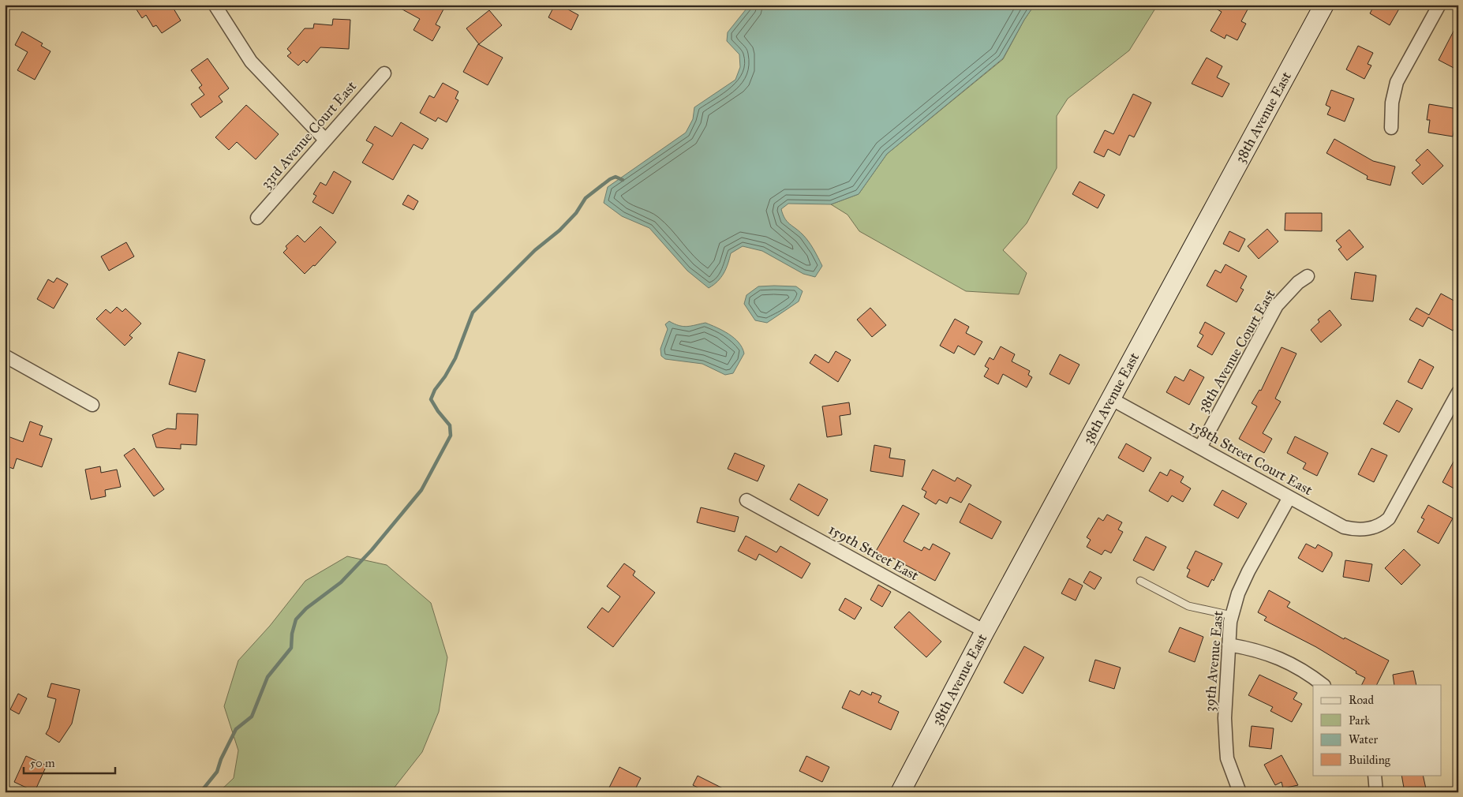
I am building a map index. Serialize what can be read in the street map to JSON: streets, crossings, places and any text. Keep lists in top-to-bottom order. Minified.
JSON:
{"streets":{"street":["38th Avenue East","33rd Avenue Court East","38th Avenue Court East","158th Street Court East","159th Street East","39th Avenue East"]},"crossings":[["38th Avenue East","158th Street Court East"],["38th Avenue East","159th Street East"],["38th Avenue Court East","158th Street Court East"],["158th Street Court East","39th Avenue East"]],"legend":["Road","Park","Water","Building"],"scale_bar":"50 m"}
